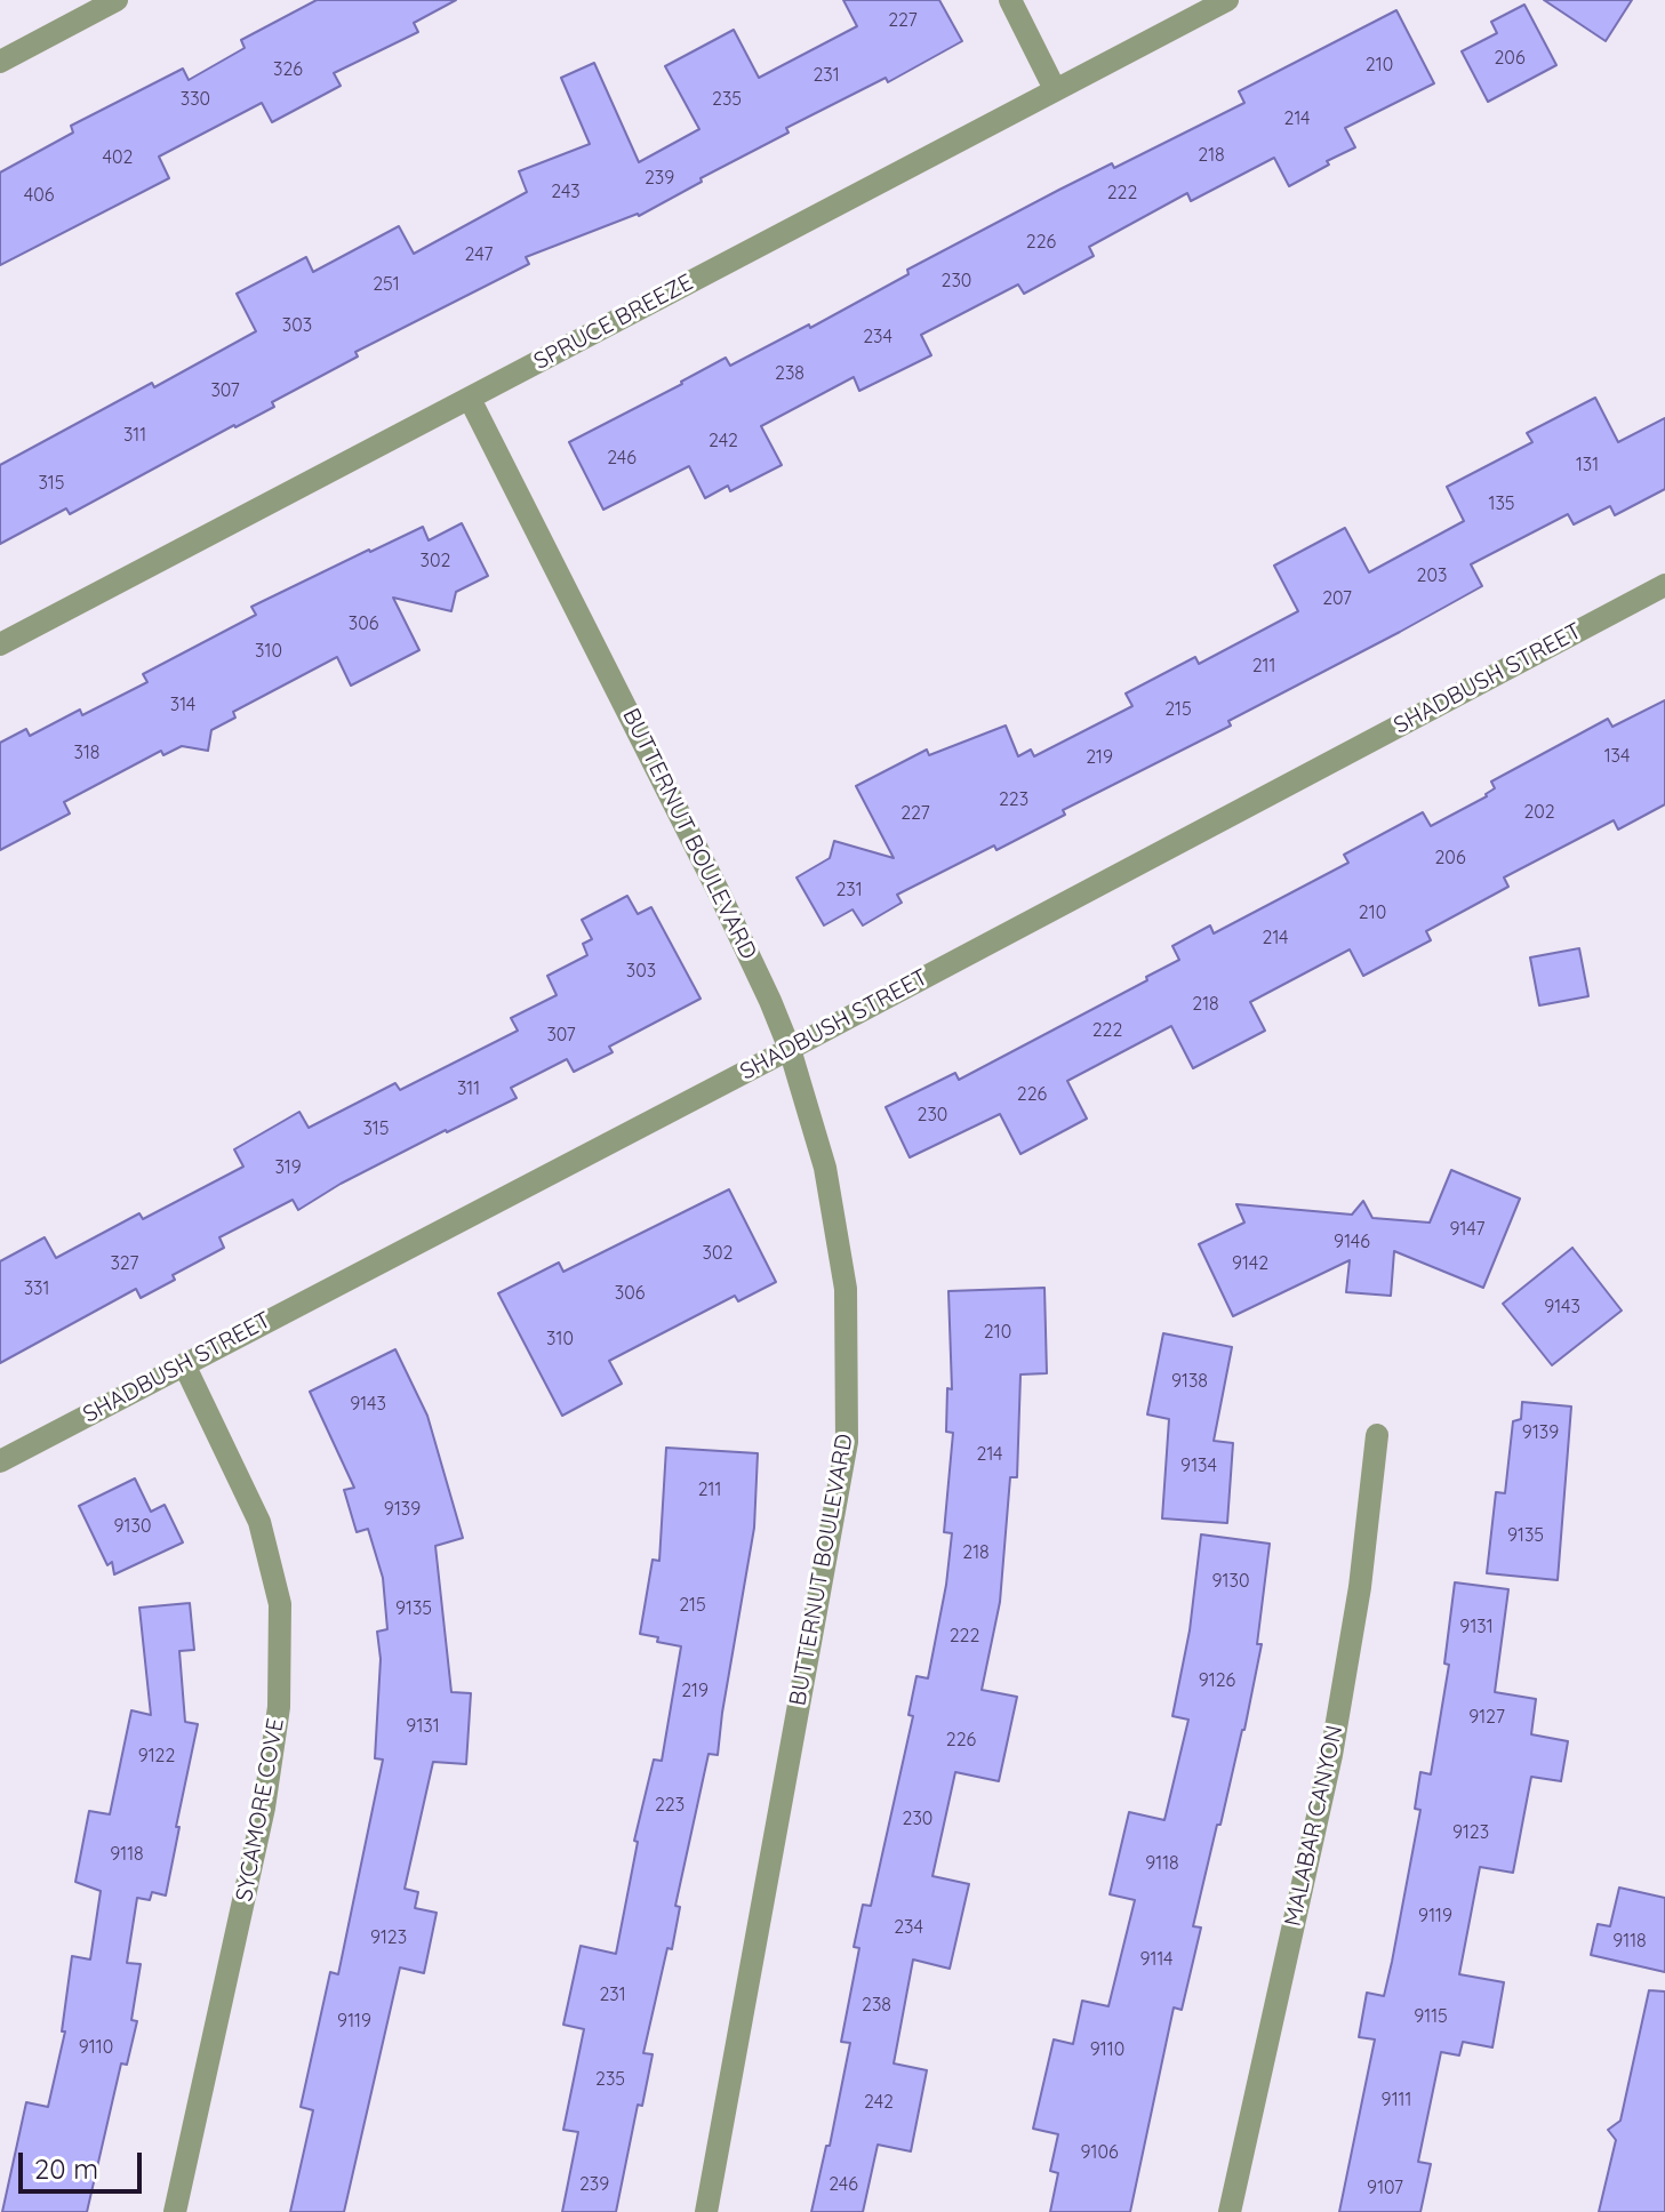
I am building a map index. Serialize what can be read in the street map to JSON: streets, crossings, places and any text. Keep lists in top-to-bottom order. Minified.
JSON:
{"streets":{"street":["SPRUCE BREEZE","SHADBUSH STREET","BUTTERNUT BOULEVARD","SYCAMORE COVE","MALABAR CANYON"]},"crossings":[["SPRUCE BREEZE","BUTTERNUT BOULEVARD"],["SHADBUSH STREET","BUTTERNUT BOULEVARD"],["SHADBUSH STREET","SYCAMORE COVE"]],"house_numbers":["227","206","210","326","231","330","235","214","218","402","239","243","222","406","226","247","230","251","303","234","238","307","311","242","246","131","315","135","302","203","207","306","310","211","314","215","318","134","219","223","202","227","206","231","210","214","303","218","222","307","311","226","230","315","319","9147","9146","302","327","9142","331","306","9143","210","310","9138","9143","9139","214","9134","211","9139","9130","9135","218","9130","215","9135","9131","222","9126","219","9127","9131","226","9122","223","230","9123","9118","9118","9119","234","9123","9118","9114","231","238","9115","9119","9110","9110","235","9111","242","9106","239","246","9107"],"scale_bar":"20 m"}
